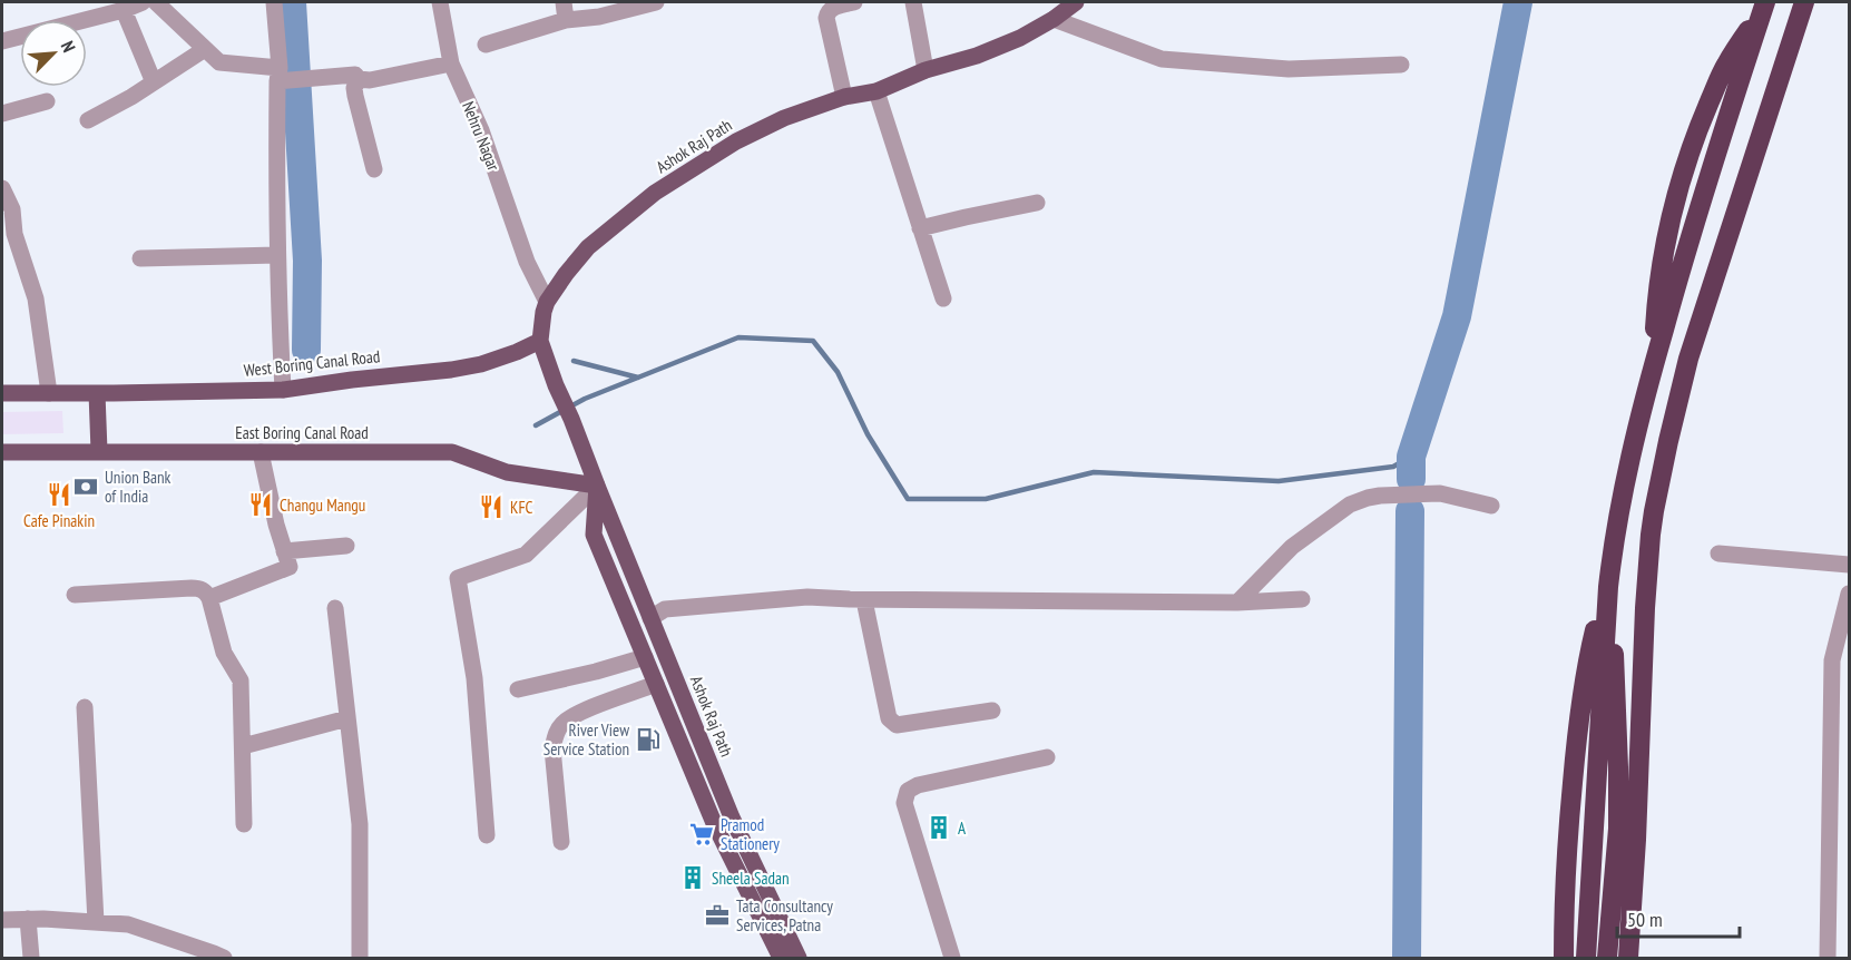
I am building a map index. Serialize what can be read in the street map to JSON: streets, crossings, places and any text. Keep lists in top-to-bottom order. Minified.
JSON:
{"streets":{"main road":["Ashok Raj Path","West Boring Canal Road","East Boring Canal Road"],"street":["Nehru Nagar"]},"crossings":[["Nehru Nagar","Ashok Raj Path"],["Ashok Raj Path","West Boring Canal Road"],["Ashok Raj Path","East Boring Canal Road"]],"places":{"bank":["Union Bank of India"],"restaurant":["Cafe Pinakin","Changu Mangu","KFC"],"fuel station":["River View Service Station"],"building":["A","Sheela Sadan"],"supermarket":["Pramod Stationery"],"office":["Tata Consultancy Services, Patna"]},"scale_bar":"50 m","north":"top right"}
